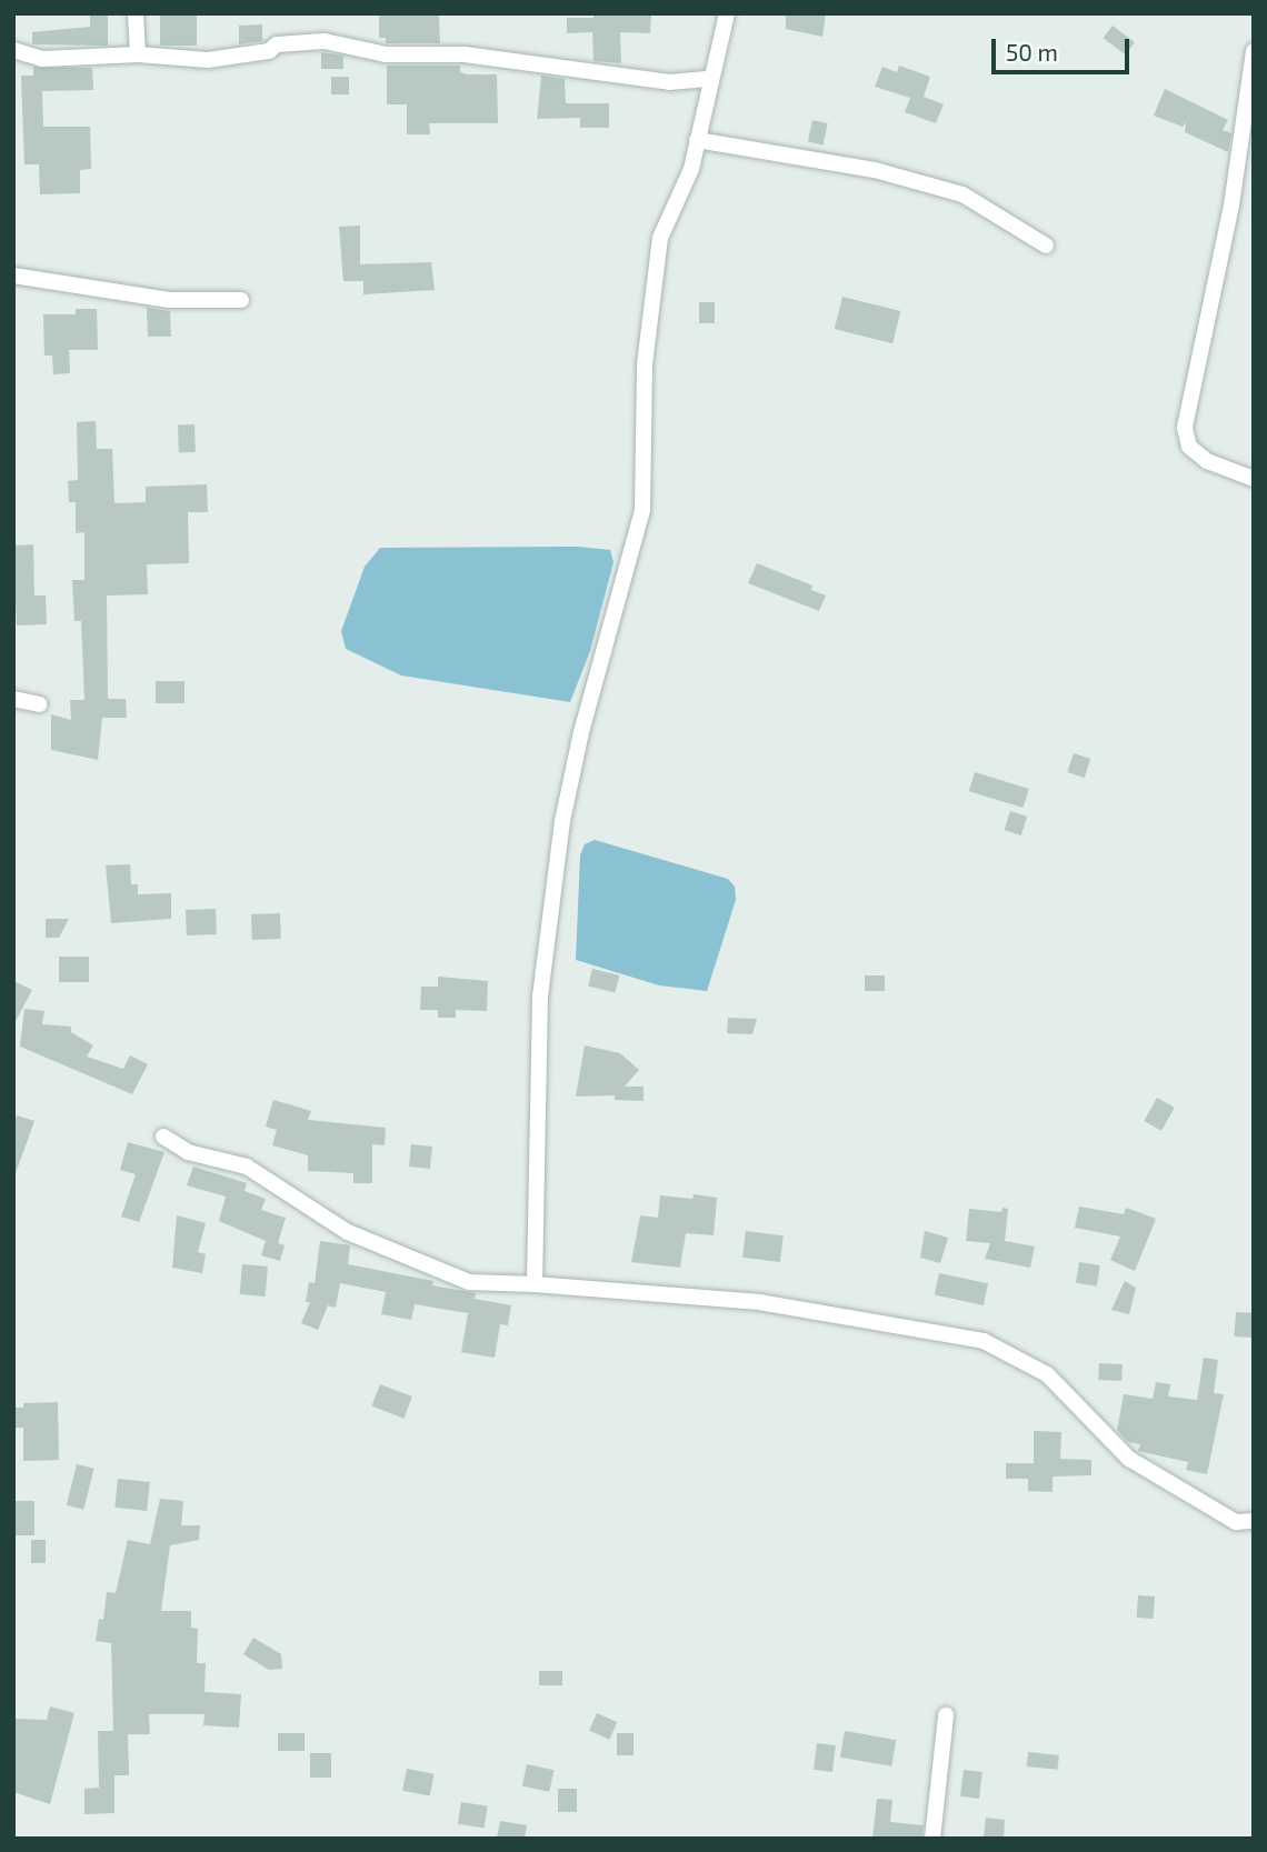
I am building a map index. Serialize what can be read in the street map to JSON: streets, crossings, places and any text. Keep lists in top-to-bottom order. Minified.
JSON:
{"scale_bar":"50 m"}
